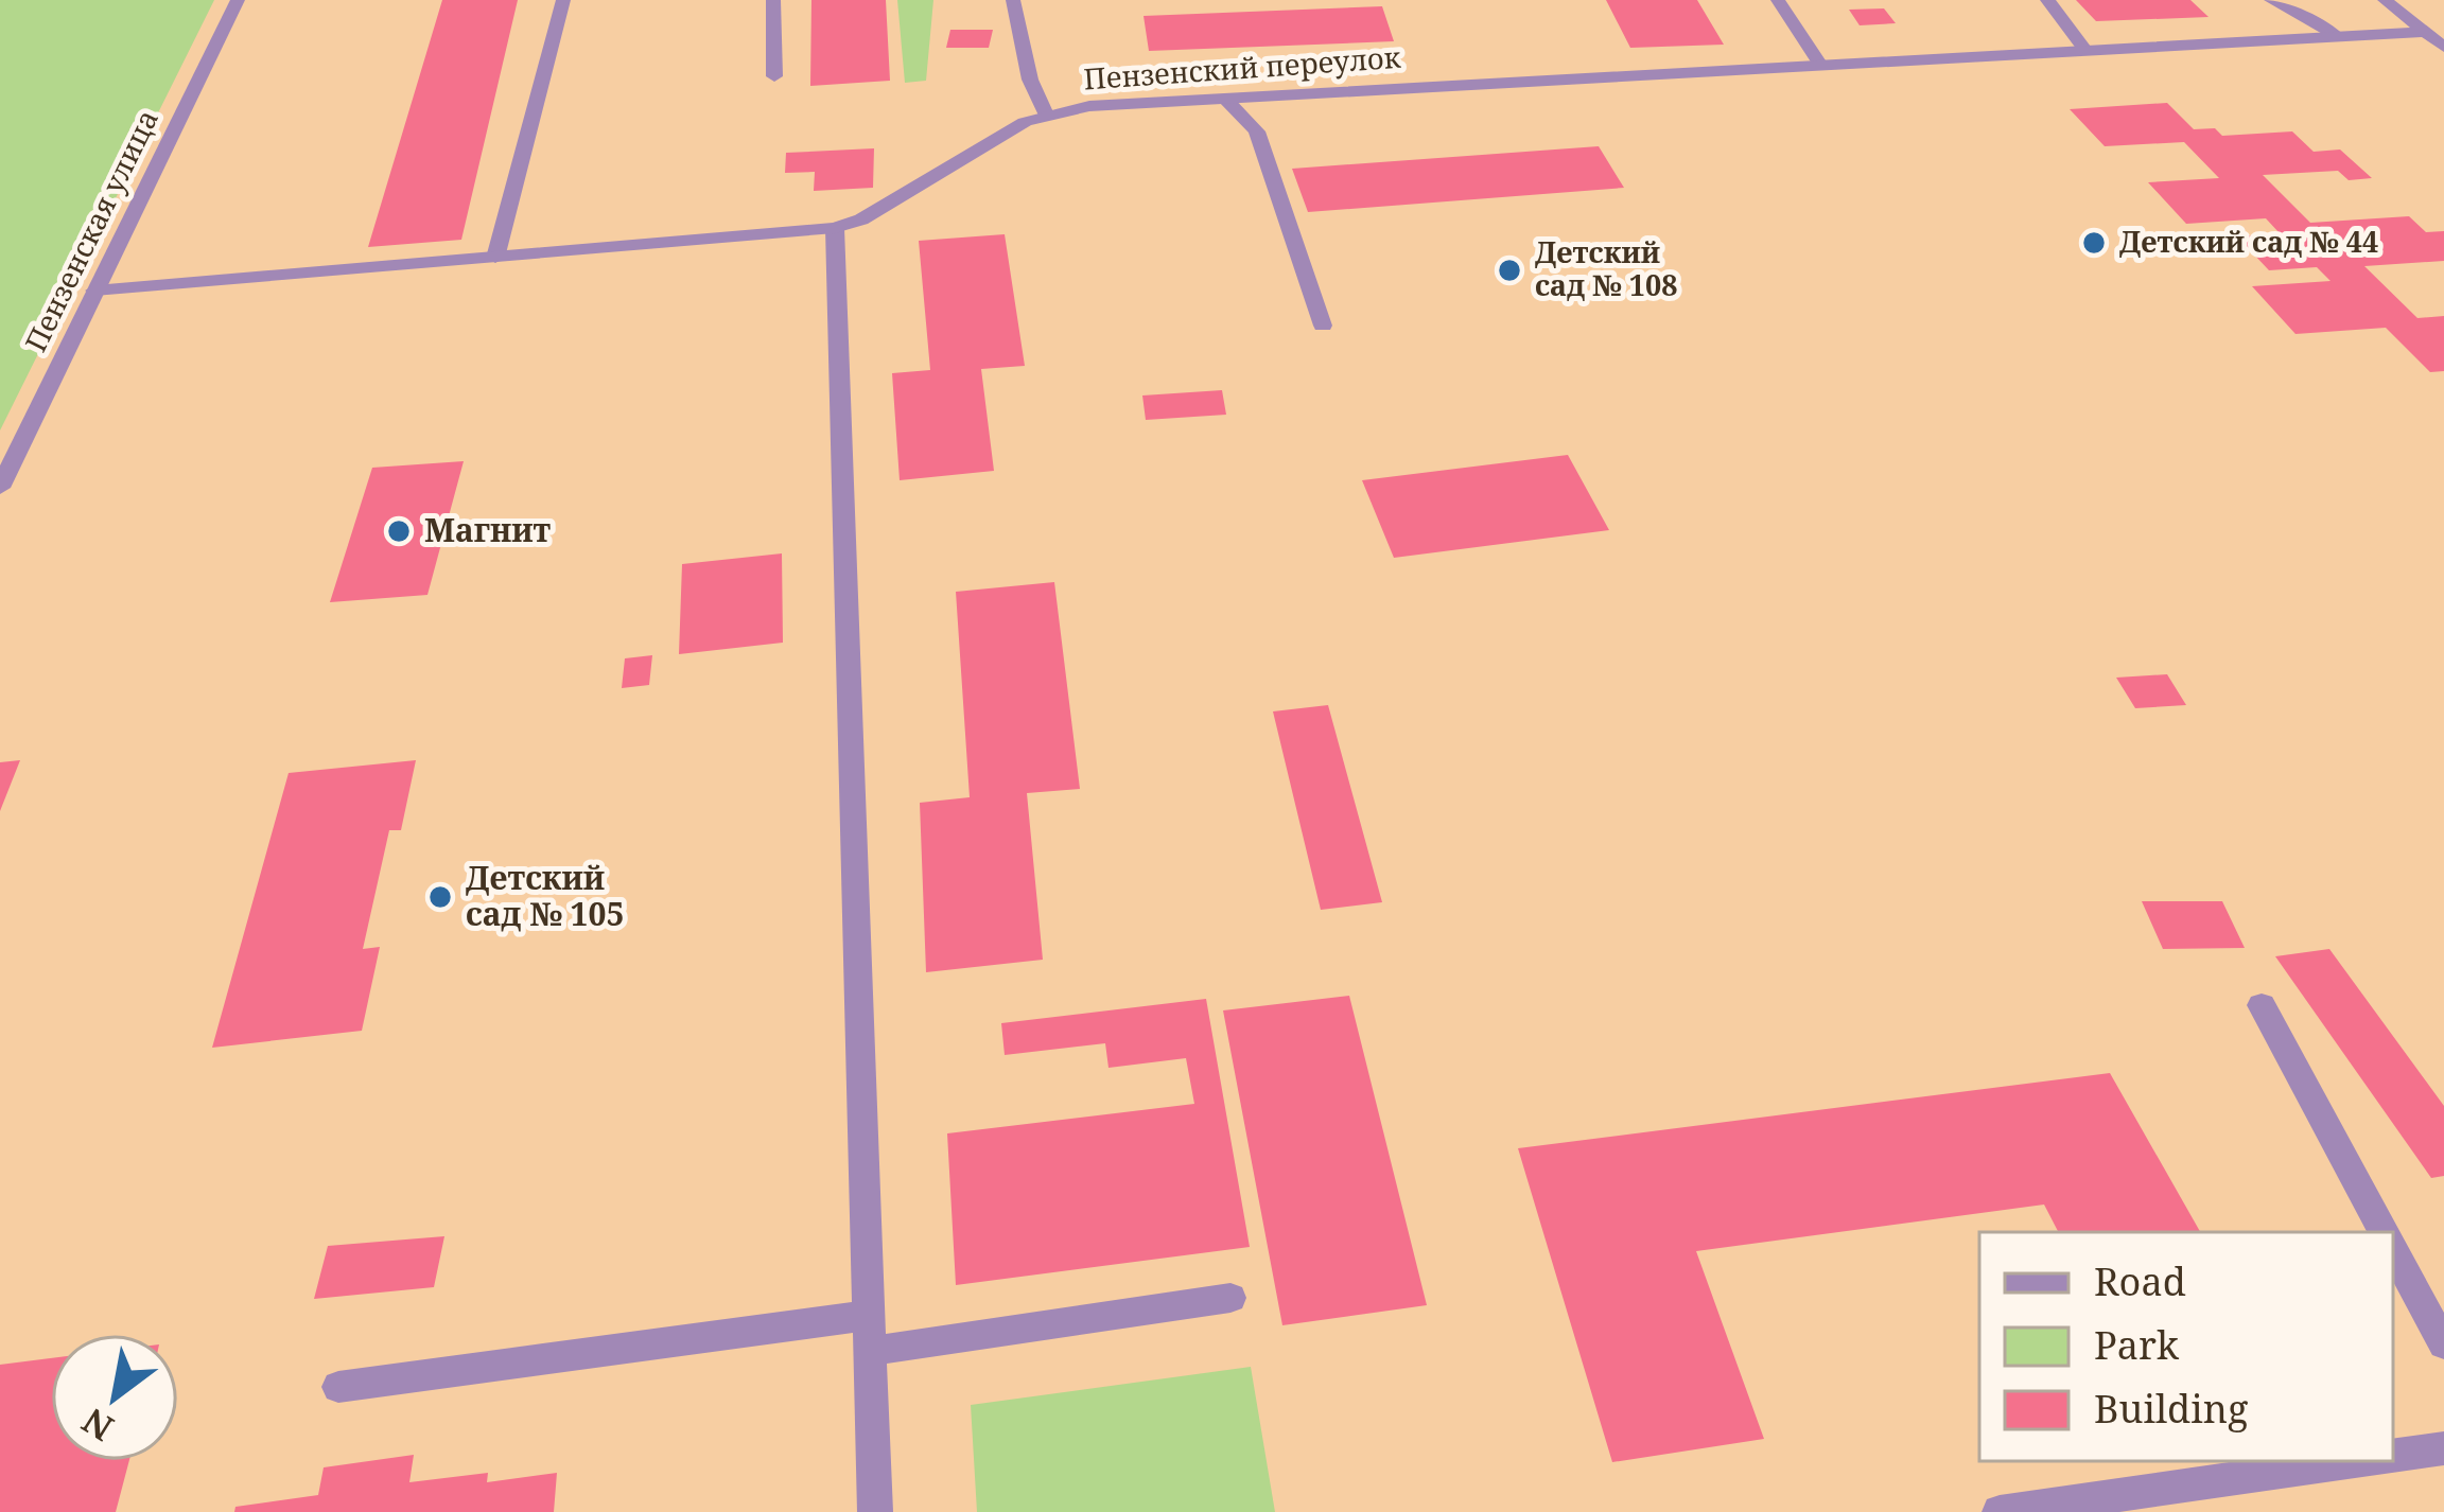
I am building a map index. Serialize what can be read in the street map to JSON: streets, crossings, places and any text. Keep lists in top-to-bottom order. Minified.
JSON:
{"streets":{"street":["Пензенский переулок","Пензенская улица"]},"crossings":[["Пензенский переулок","Пензенская улица"]],"places":["Детский сад № 44","Детский сад № 108","Магнит","Детский сад № 105"],"legend":["Road","Park","Building"],"north":"bottom left"}
